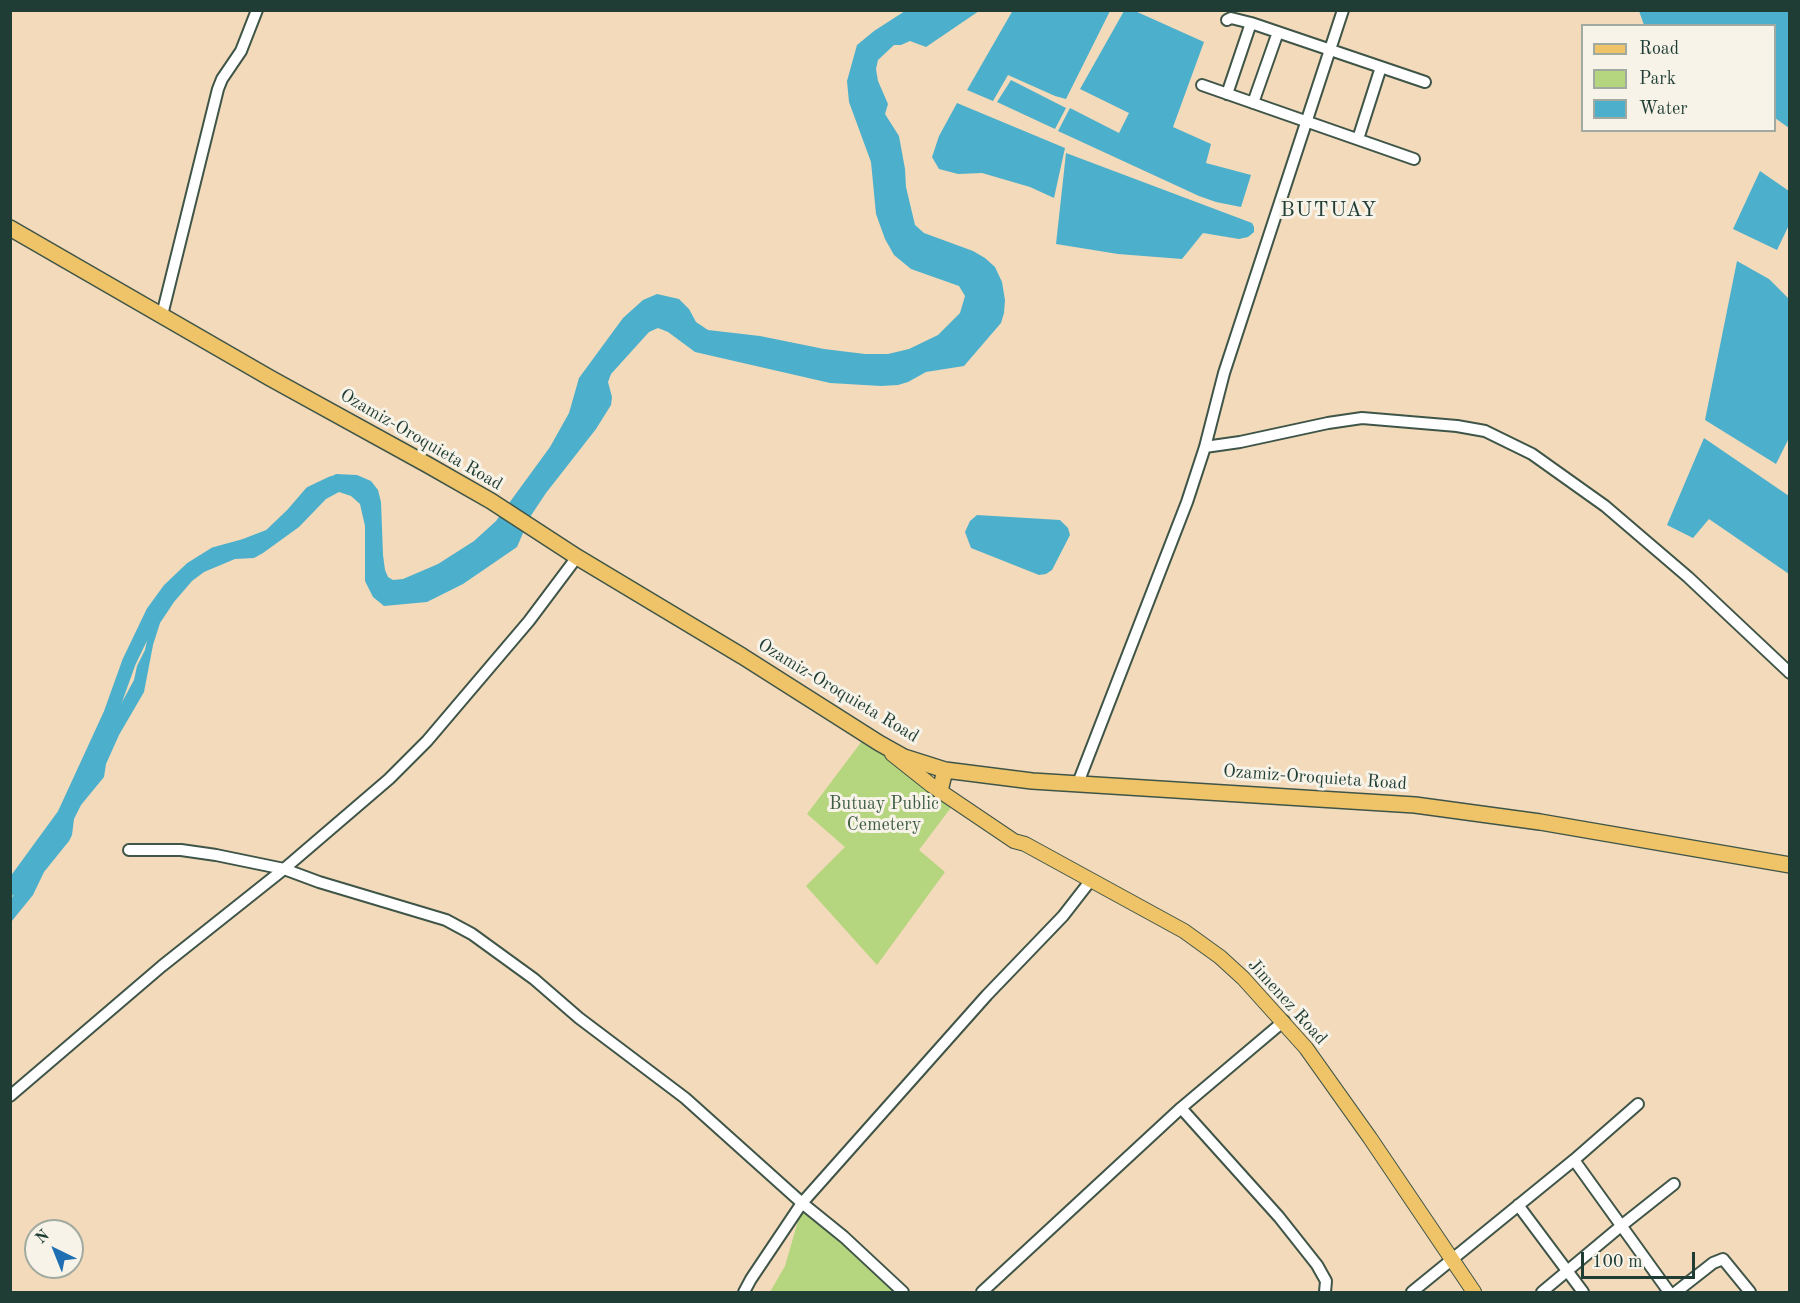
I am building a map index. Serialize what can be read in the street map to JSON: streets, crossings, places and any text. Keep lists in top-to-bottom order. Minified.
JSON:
{"streets":{"highway":["Ozamiz-Oroquieta Road"],"main road":["Jimenez Road"]},"crossings":[["Ozamiz-Oroquieta Road","Jimenez Road"]],"districts":["BUTUAY"],"parks":["Butuay Public Cemetery"],"legend":["Road","Park","Water"],"scale_bar":"100 m","north":"top left"}
